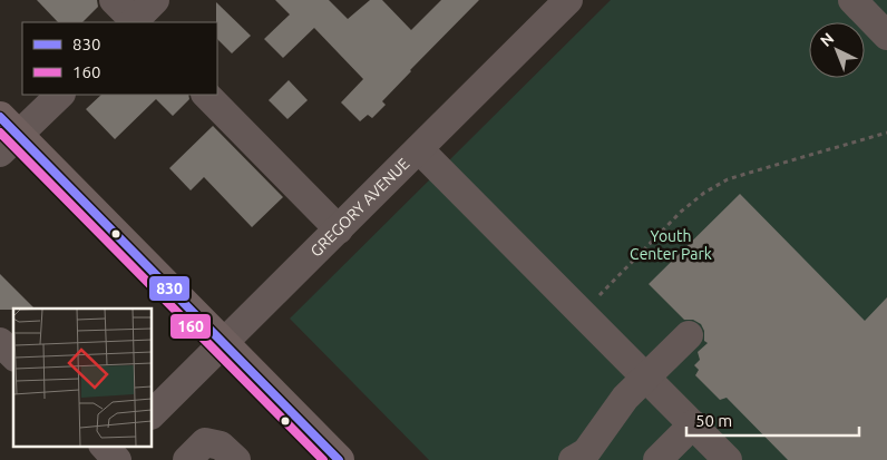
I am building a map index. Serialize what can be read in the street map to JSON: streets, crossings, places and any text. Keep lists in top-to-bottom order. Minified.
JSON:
{"streets":{"street":["GREGORY AVENUE"]},"parks":["Youth Center Park"],"lines":["transit line 830","transit line 160"],"legend":["830","160"],"scale_bar":"50 m","north":"top left"}
